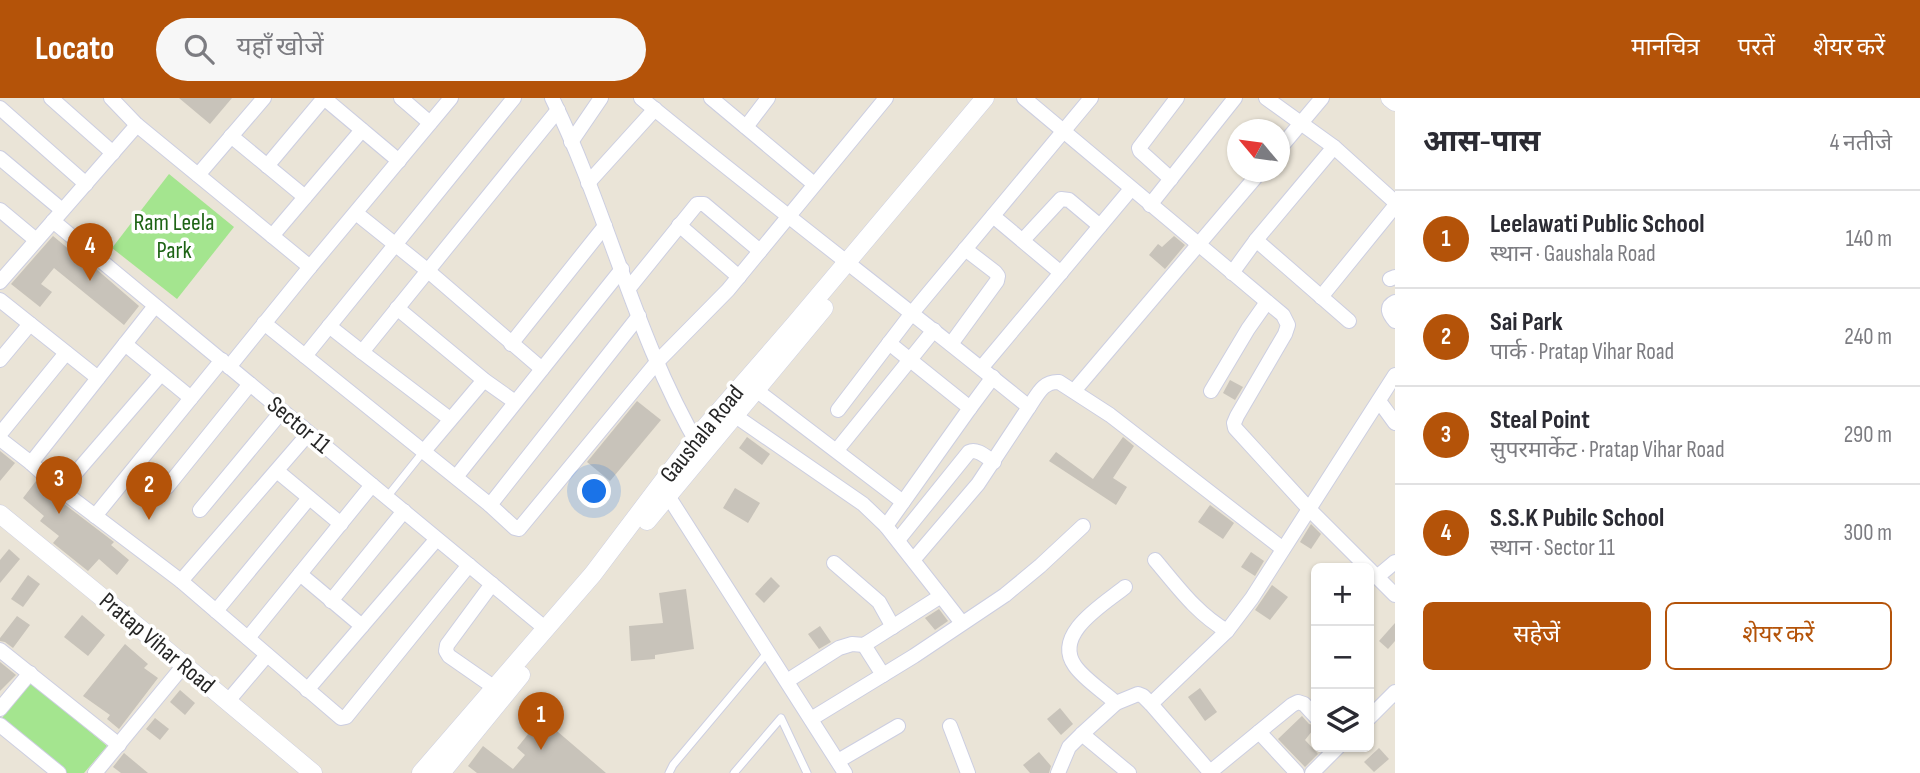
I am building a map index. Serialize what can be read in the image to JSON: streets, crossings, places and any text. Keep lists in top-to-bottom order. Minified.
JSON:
{"streets":{"street":["Sector 11","Gaushala Road","Pratap Vihar Road"]},"crossings":[["Sector 11","Gaushala Road"]],"parks":["Ram Leela Park"],"north":"top left","page":{"header":"Locato","search":"यहाँ खोजें","nav":["मानचित्र","परतें","शेयर करें"],"heading":["आस-पास","4 नतीजे"],"list":[{"mark":"1","name":"Leelawati Public School","note":"स्थान · Gaushala Road","value":"140 m"},{"mark":"2","name":"Sai Park","note":"पार्क · Pratap Vihar Road","value":"240 m"},{"mark":"3","name":"Steal Point","note":"सुपरमार्केट · Pratap Vihar Road","value":"290 m"},{"mark":"4","name":"S.S.K Pubilc School","note":"स्थान · Sector 11","value":"300 m"}],"pins":["4","3","2","1"],"map_buttons":["+","−"],"buttons":["सहेजें","शेयर करें"]}}
